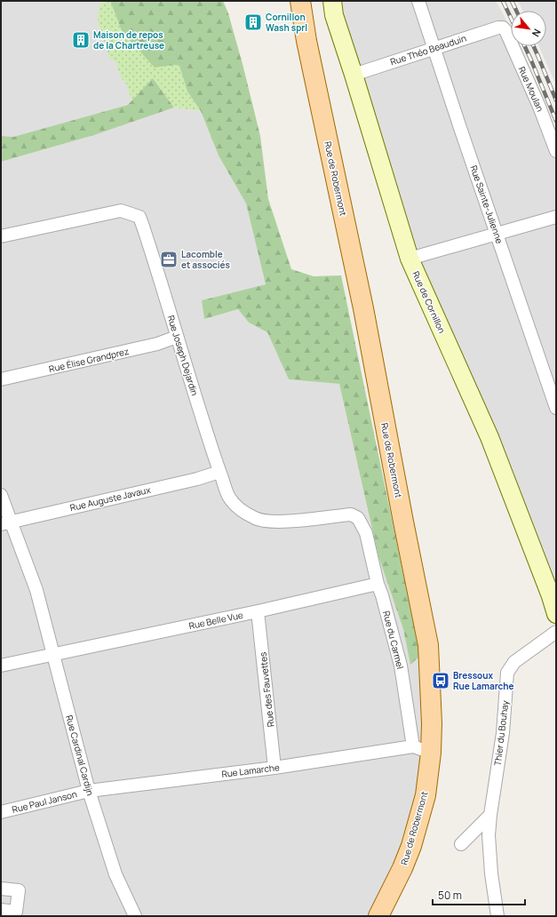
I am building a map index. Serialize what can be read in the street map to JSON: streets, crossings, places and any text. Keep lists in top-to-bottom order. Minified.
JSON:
{"streets":{"main road":["Rue de Robermont","Rue de Cornillon"],"street":["Rue Théo Beauduin","Rue Moulan","Rue Sainte-Julienne","Rue Joseph Dejardin","Rue Élise Grandprez","Rue Auguste Javaux","Rue Belle Vue","Rue du Carmel","Rue des Fauvettes","Thier du Bouhay","Rue Cardinal Cardijn","Rue Lamarche","Rue Paul Janson"]},"crossings":[["Rue Théo Beauduin","Rue Moulan"],["Rue Théo Beauduin","Rue Sainte-Julienne"],["Rue Théo Beauduin","Rue de Cornillon"],["Rue de Robermont","Rue du Carmel"],["Rue de Robermont","Rue Lamarche"],["Rue Joseph Dejardin","Rue Élise Grandprez"],["Rue Joseph Dejardin","Rue Auguste Javaux"],["Rue Joseph Dejardin","Rue du Carmel"],["Rue Auguste Javaux","Rue Cardinal Cardijn"],["Rue Belle Vue","Rue du Carmel"],["Rue Belle Vue","Rue des Fauvettes"],["Rue Belle Vue","Rue Cardinal Cardijn"],["Rue du Carmel","Rue Lamarche"],["Rue des Fauvettes","Rue Lamarche"],["Rue Cardinal Cardijn","Rue Lamarche"],["Rue Cardinal Cardijn","Rue Paul Janson"],["Rue Lamarche","Rue Paul Janson"]],"places":{"building":["Cornillon Wash sprl","Maison de repos de la Chartreuse"],"office":["Lacomble et associés"],"bus stop":["Bressoux Rue Lamarche"]},"scale_bar":"50 m","north":"bottom right"}
